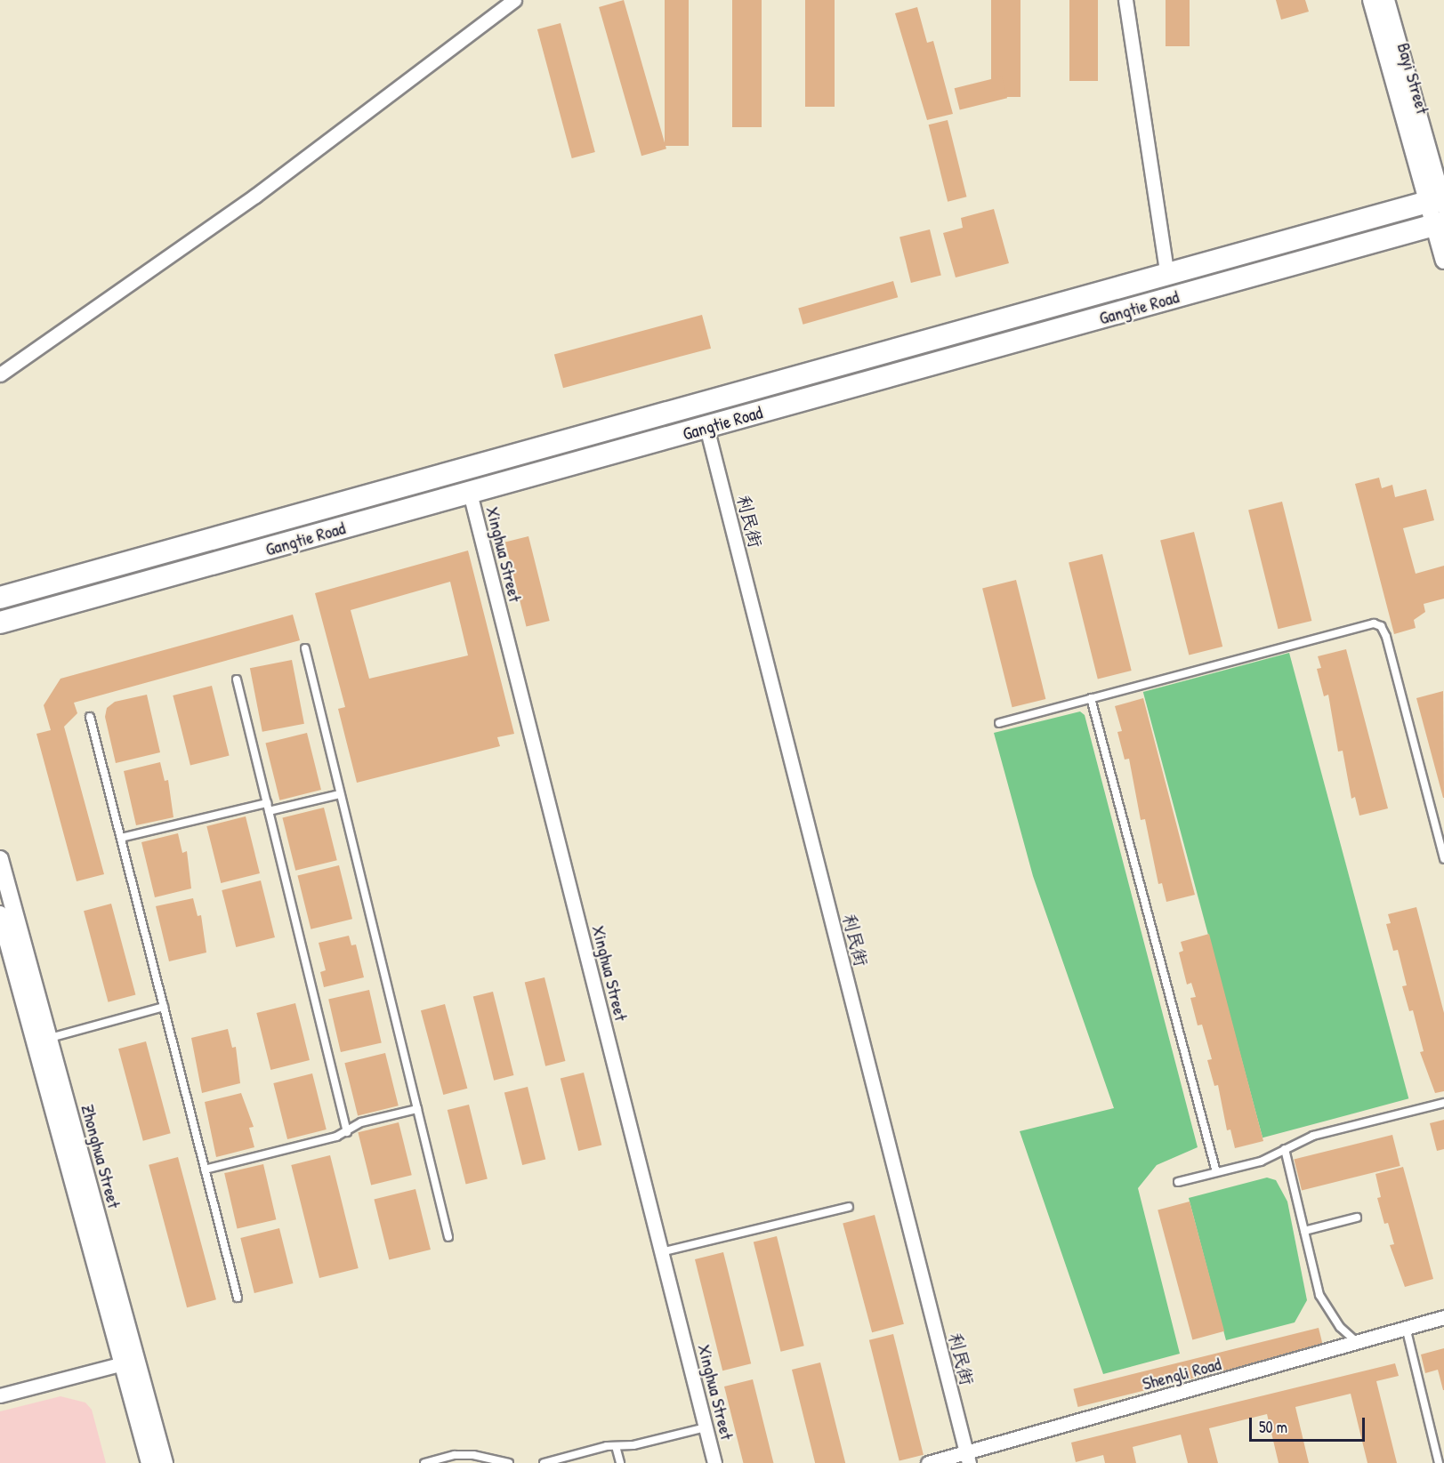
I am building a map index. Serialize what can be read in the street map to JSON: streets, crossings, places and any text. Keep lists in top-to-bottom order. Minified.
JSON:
{"streets":{"main road":["Gangtie Road"],"street":["Bayi Street","利民街","Xinghua Street","Zhonghua Street","Shengli Road"]},"crossings":[["Bayi Street","Gangtie Road"],["Gangtie Road","利民街"],["Gangtie Road","Xinghua Street"],["利民街","Shengli Road"]],"scale_bar":"50 m"}
